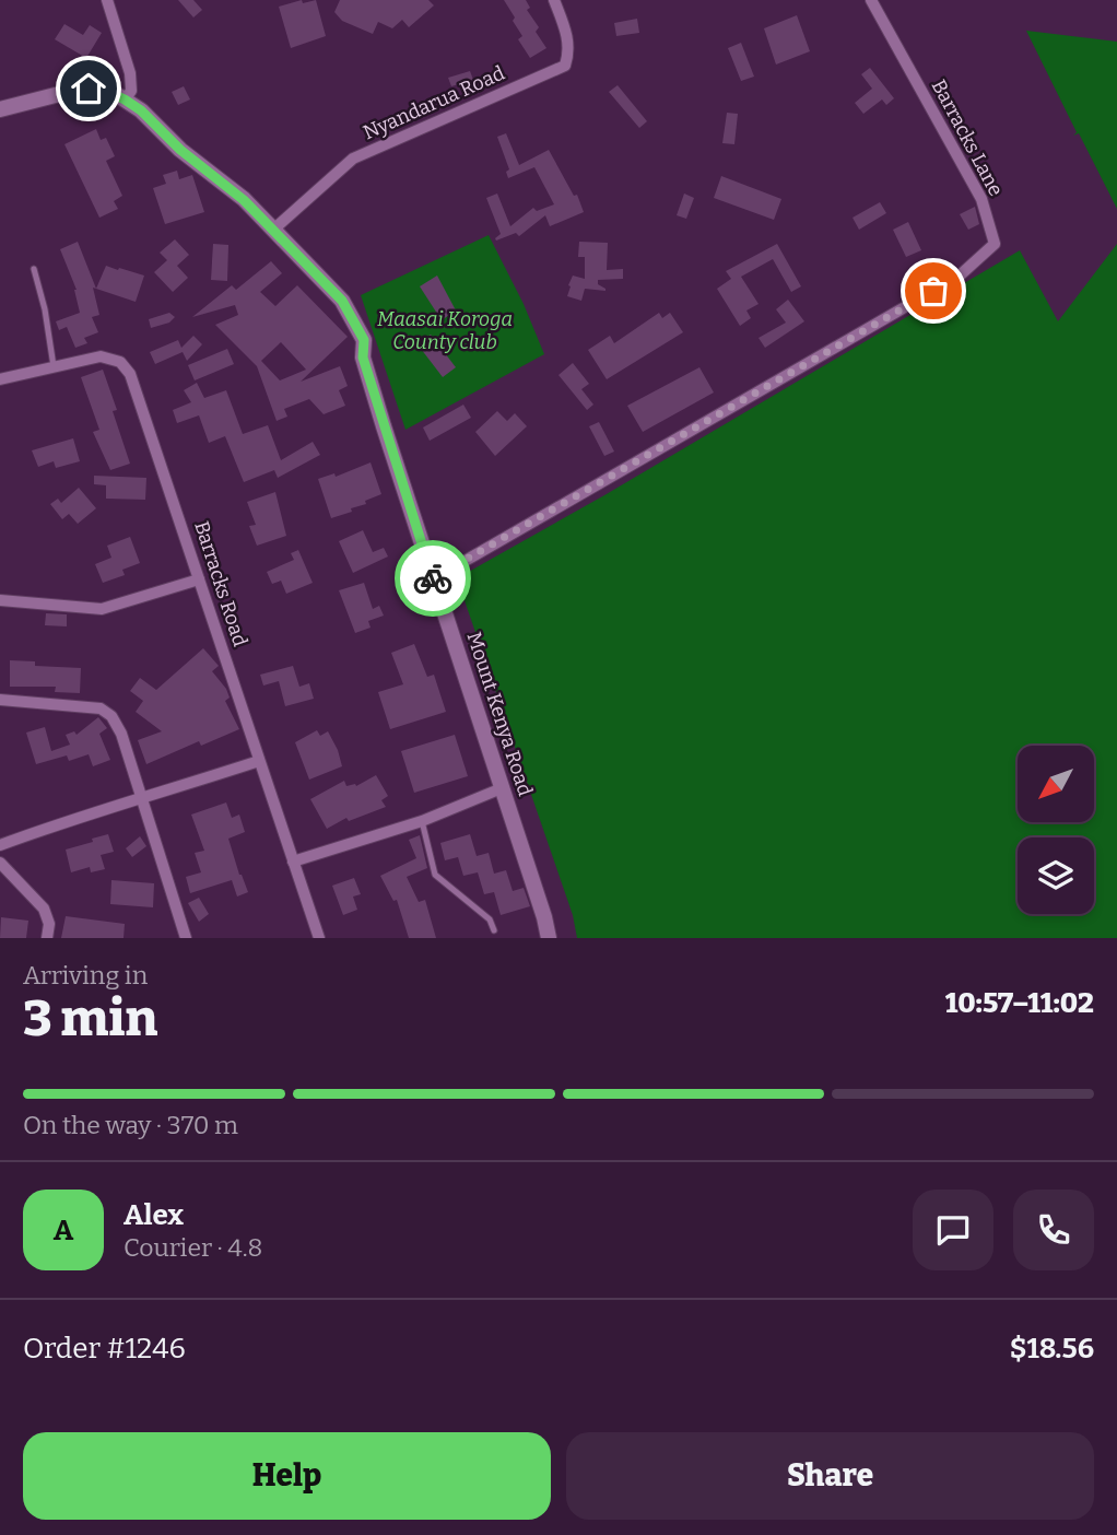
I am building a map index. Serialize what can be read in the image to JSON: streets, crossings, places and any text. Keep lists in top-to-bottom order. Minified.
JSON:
{"streets":{"main road":["Mount Kenya Road"],"street":["Nyandarua Road","Barracks Lane","Barracks Road"]},"crossings":[["Nyandarua Road","Mount Kenya Road"],["Barracks Lane","Mount Kenya Road"]],"parks":["Maasai Koroga County club"],"north":"bottom left","page":{"heading":["3 min","Arriving in","10:57–11:02"],"panel":["Alex","Courier · 4.8","Order #1246","$18.56"],"bar":"On the way · 370 m","round":"A","buttons":["Help","Share"]}}
